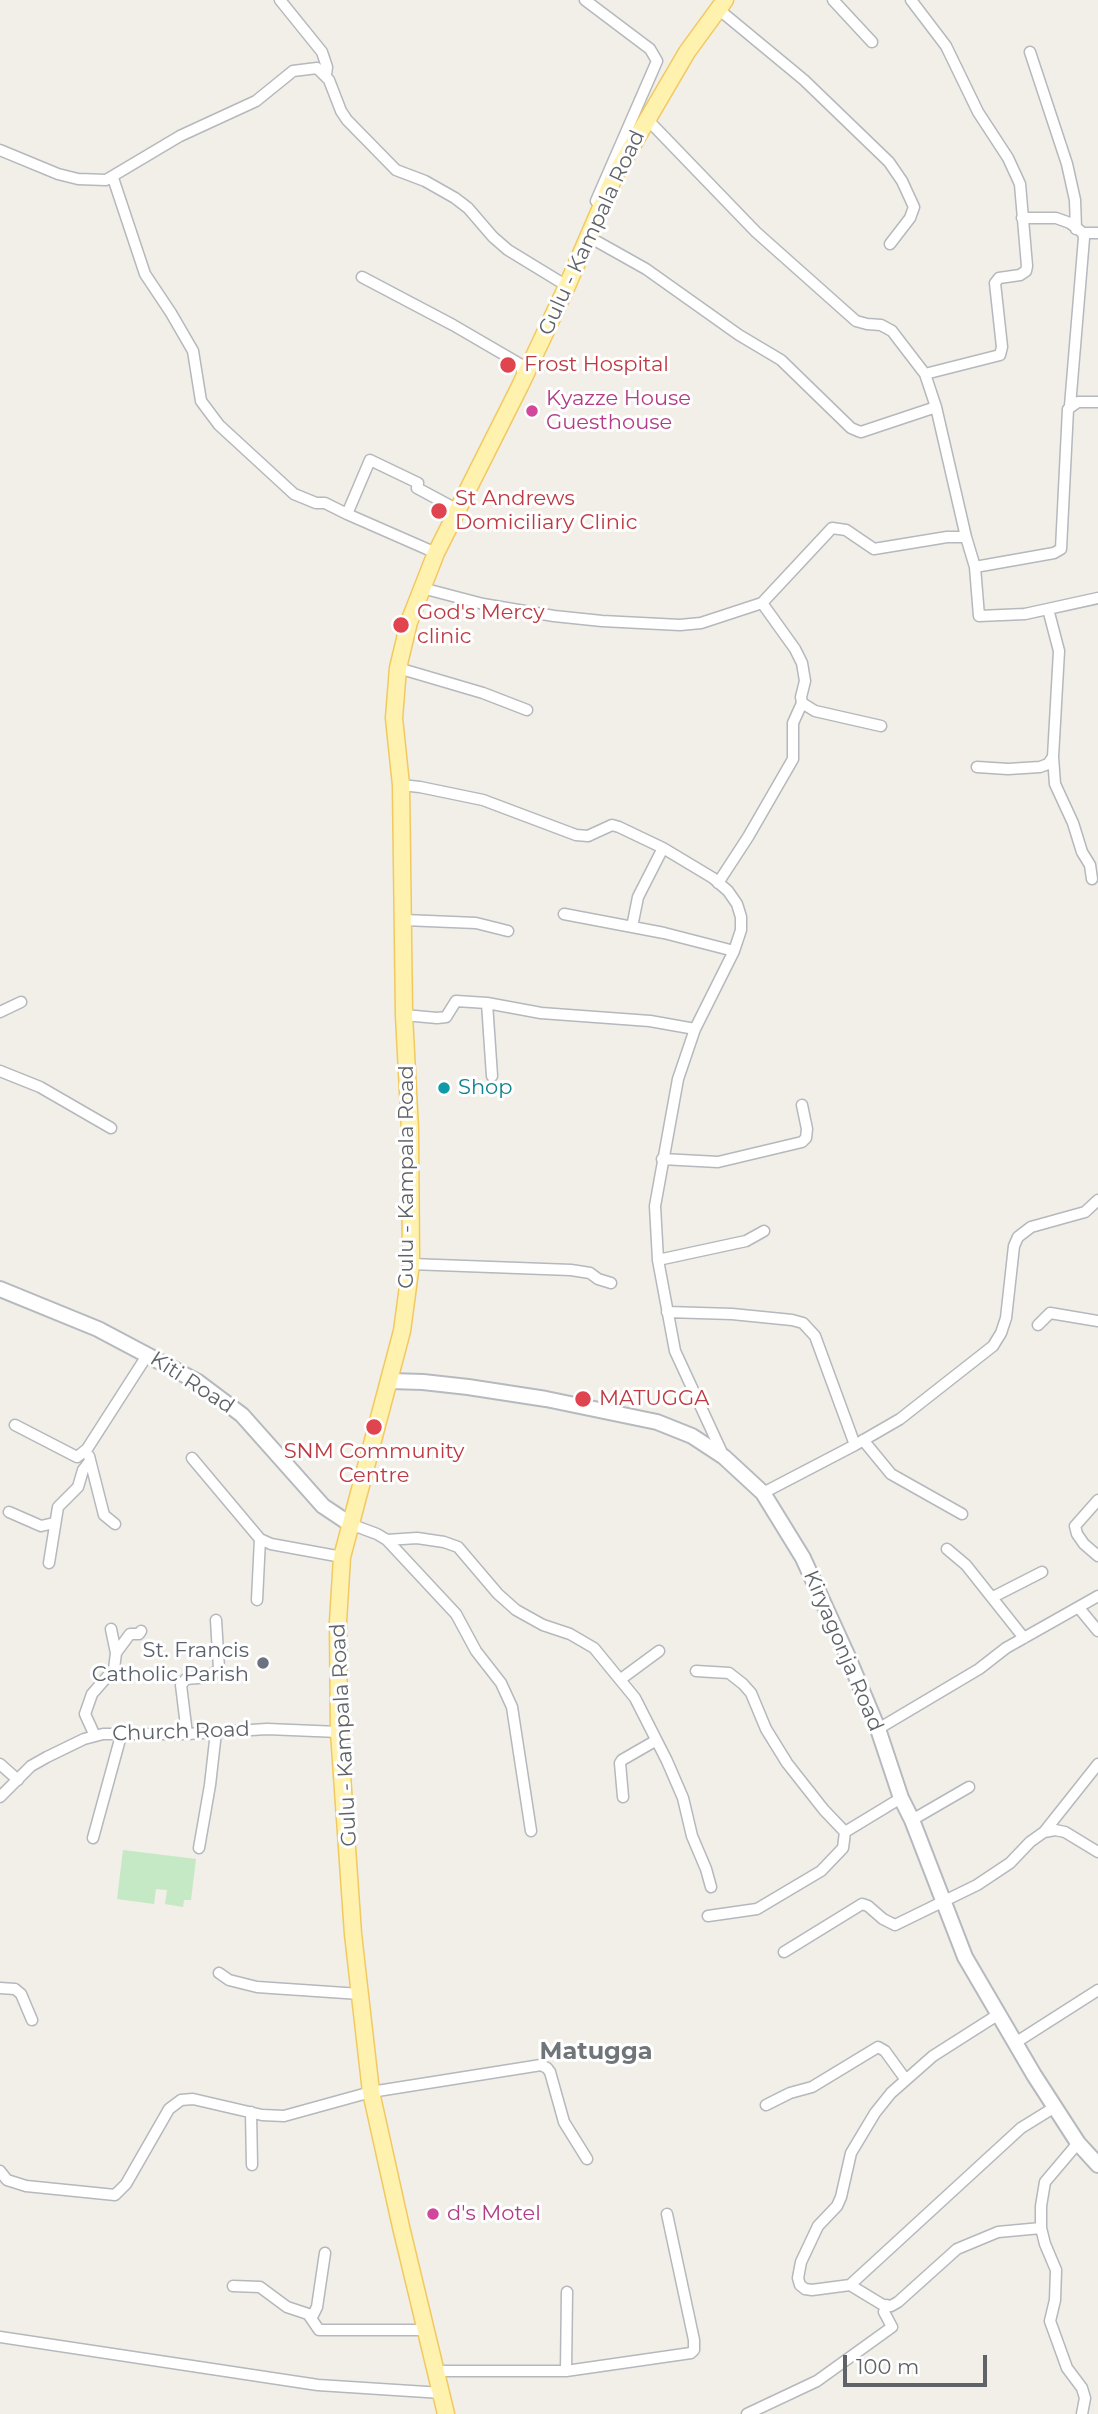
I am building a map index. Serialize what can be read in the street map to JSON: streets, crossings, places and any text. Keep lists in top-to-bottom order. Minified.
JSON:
{"streets":{"main road":["Gulu - Kampala Road"],"street":["Kiti Road","Kiryagonja Road","Church Road"]},"crossings":[["Gulu - Kampala Road","Kiti Road"],["Gulu - Kampala Road","Kiryagonja Road"],["Gulu - Kampala Road","Church Road"]],"districts":["Matugga"],"places":["Frost Hospital","Kyazze House Guesthouse","St Andrews Domiciliary Clinic","God's Mercy clinic","Shop","MATUGGA","SNM Community Centre","St. Francis Catholic Parish","d's Motel"],"scale_bar":"100 m"}
